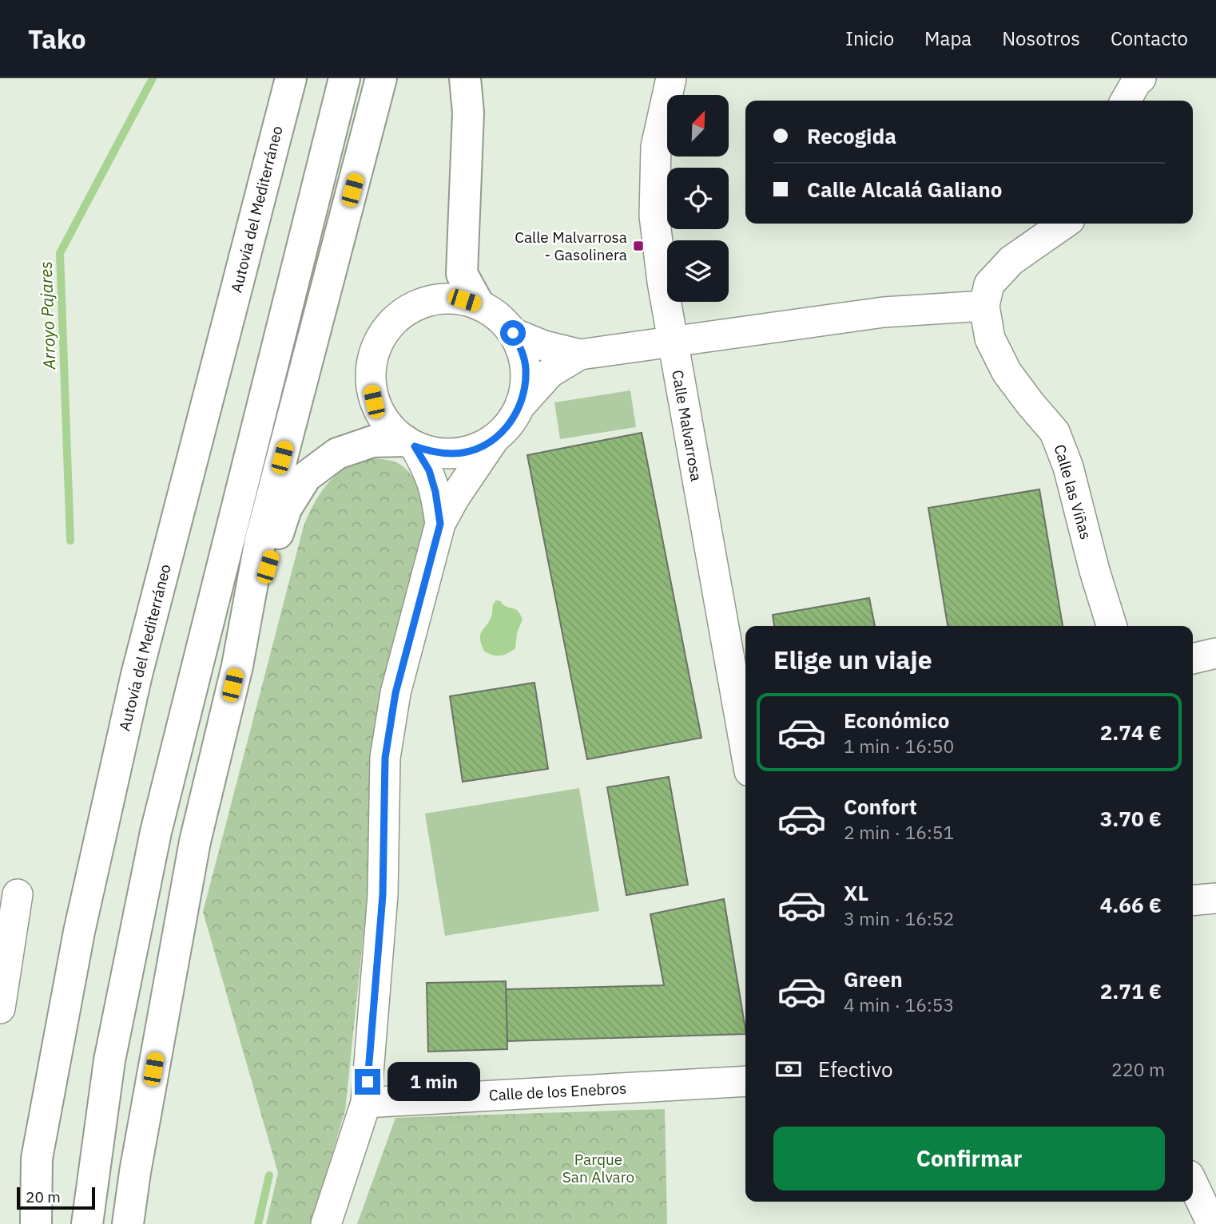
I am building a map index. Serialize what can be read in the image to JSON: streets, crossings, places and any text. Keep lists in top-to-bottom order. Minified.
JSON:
{"streets":{"highway":["Autovía del Mediterráneo"],"street":["Calle Malvarrosa","Calle las Viñas","Calle de los Enebros"]},"water":["Arroyo Pajares"],"parks":["Parque San Alvaro"],"places":{"transit":["Calle Malvarrosa - Gasolinera"]},"scale_bar":"20 m","north":"top right","page":{"header":"Tako","nav":["Inicio","Mapa","Nosotros","Contacto"],"banner":["Recogida","Calle Alcalá Galiano"],"heading":"Elige un viaje","list":[{"name":"Económico","note":"1 min · 16:50","value":"2.74 €"},{"name":"Confort","note":"2 min · 16:51","value":"3.70 €"},{"name":"XL","note":"3 min · 16:52","value":"4.66 €"},{"name":"Green","note":"4 min · 16:53","value":"2.71 €"}],"pay":["Efectivo","220 m"],"bubble":"1 min","buttons":"Confirmar","scale":"20 m"}}
